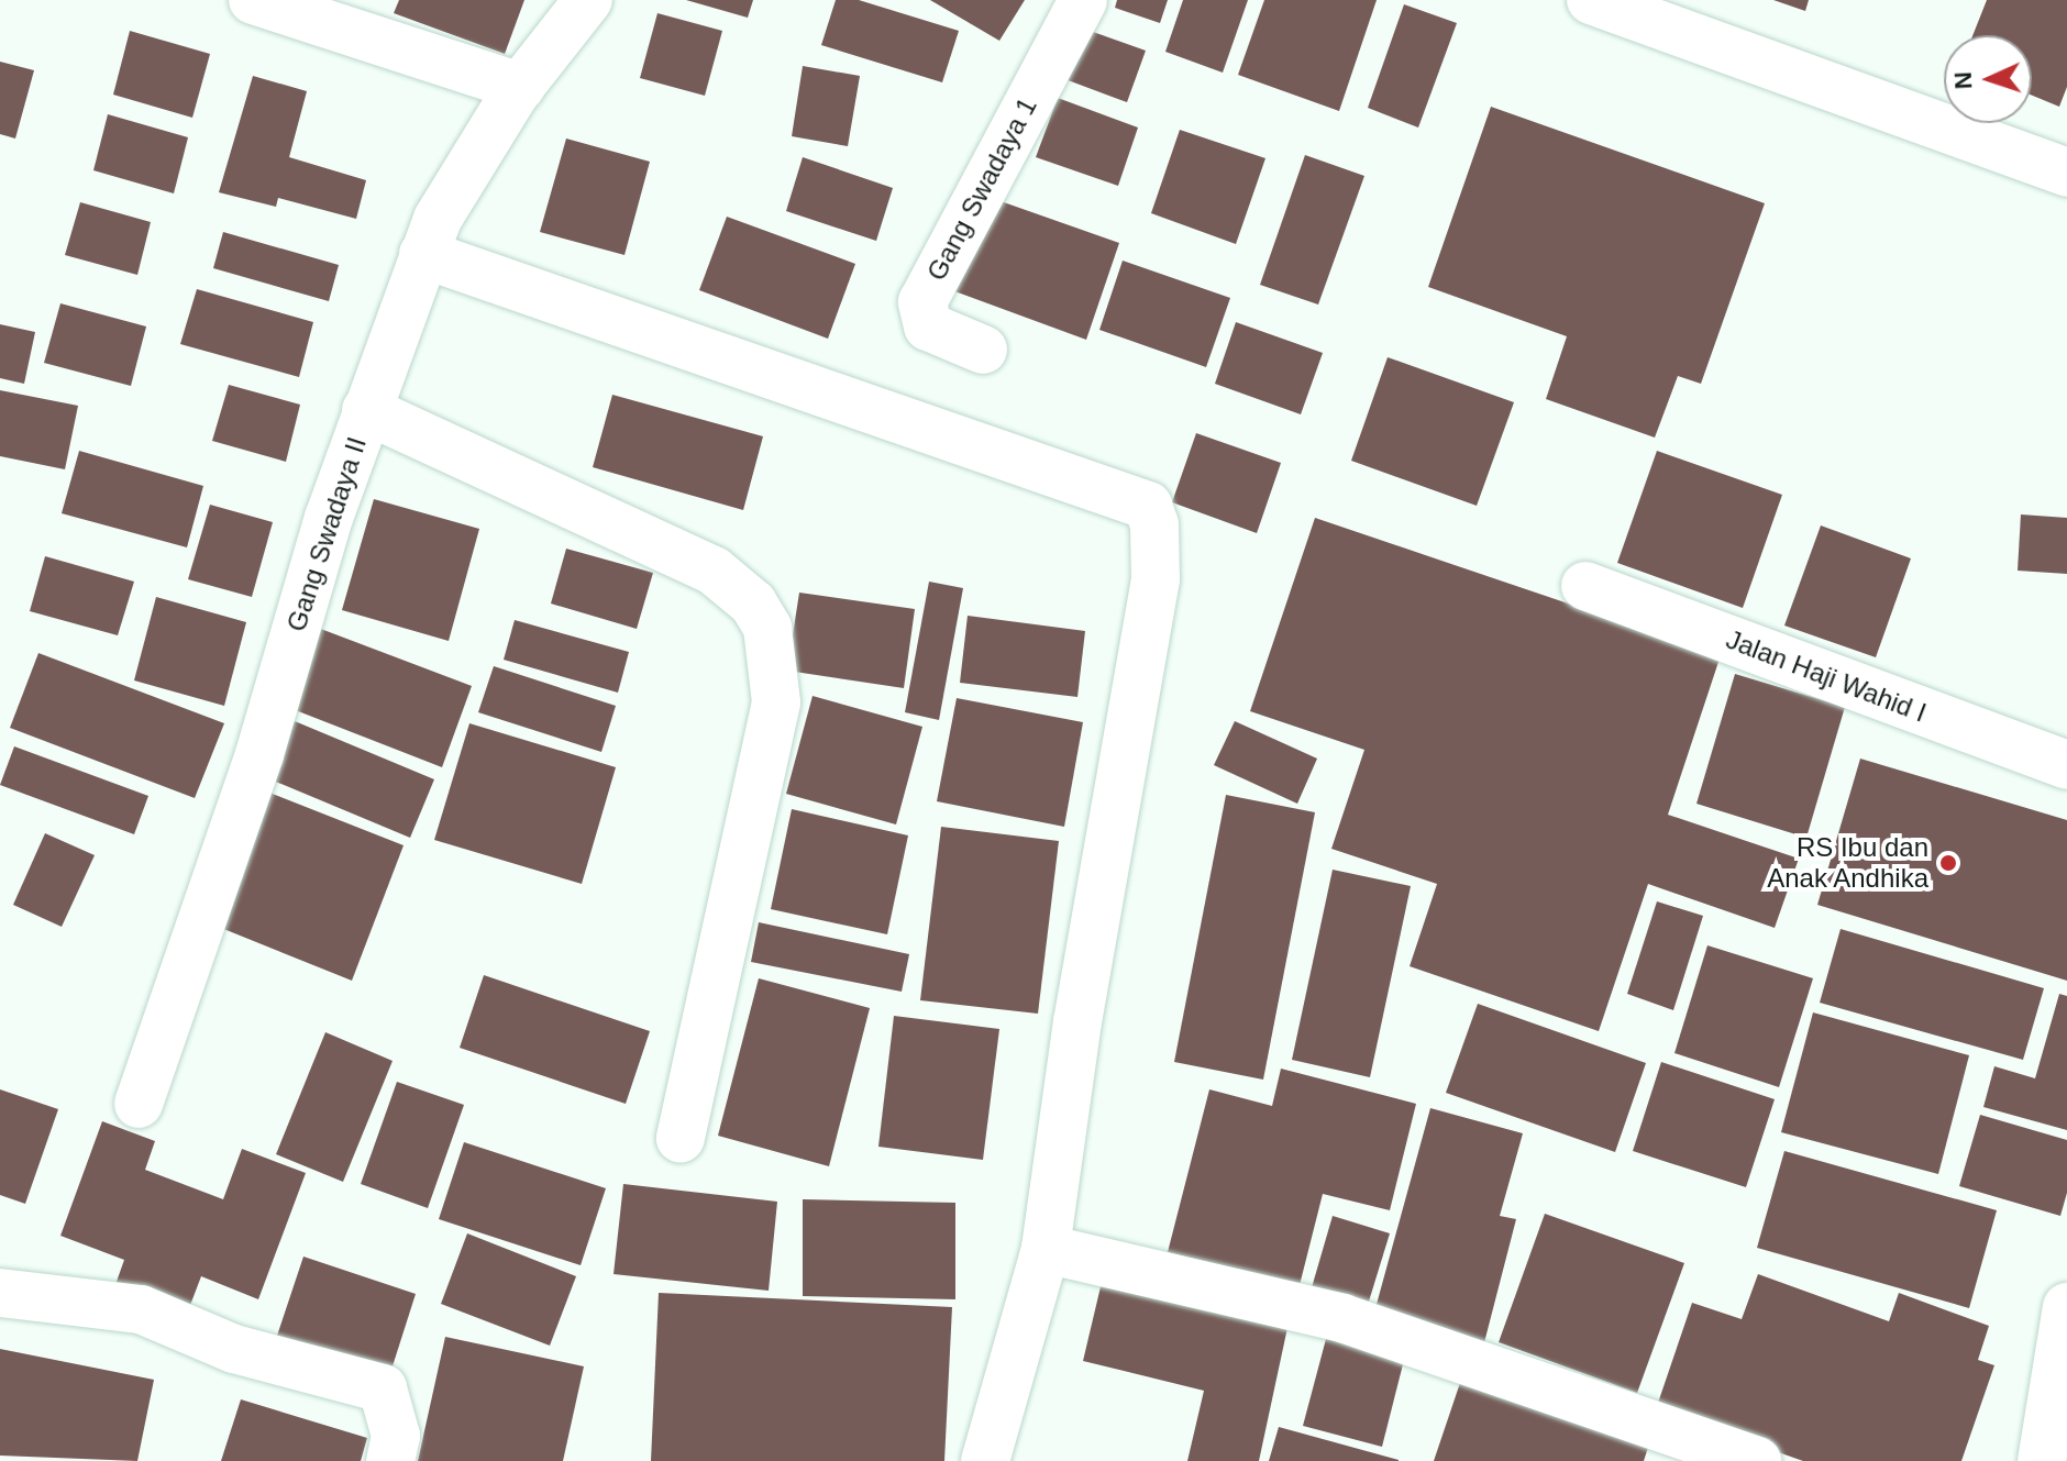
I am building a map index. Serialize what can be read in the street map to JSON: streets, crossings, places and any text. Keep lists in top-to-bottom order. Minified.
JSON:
{"streets":{"street":["Gang Swadaya 1","Gang Swadaya II","Jalan Haji Wahid I"]},"places":["RS Ibu dan Anak Andhika"],"north":"left"}
